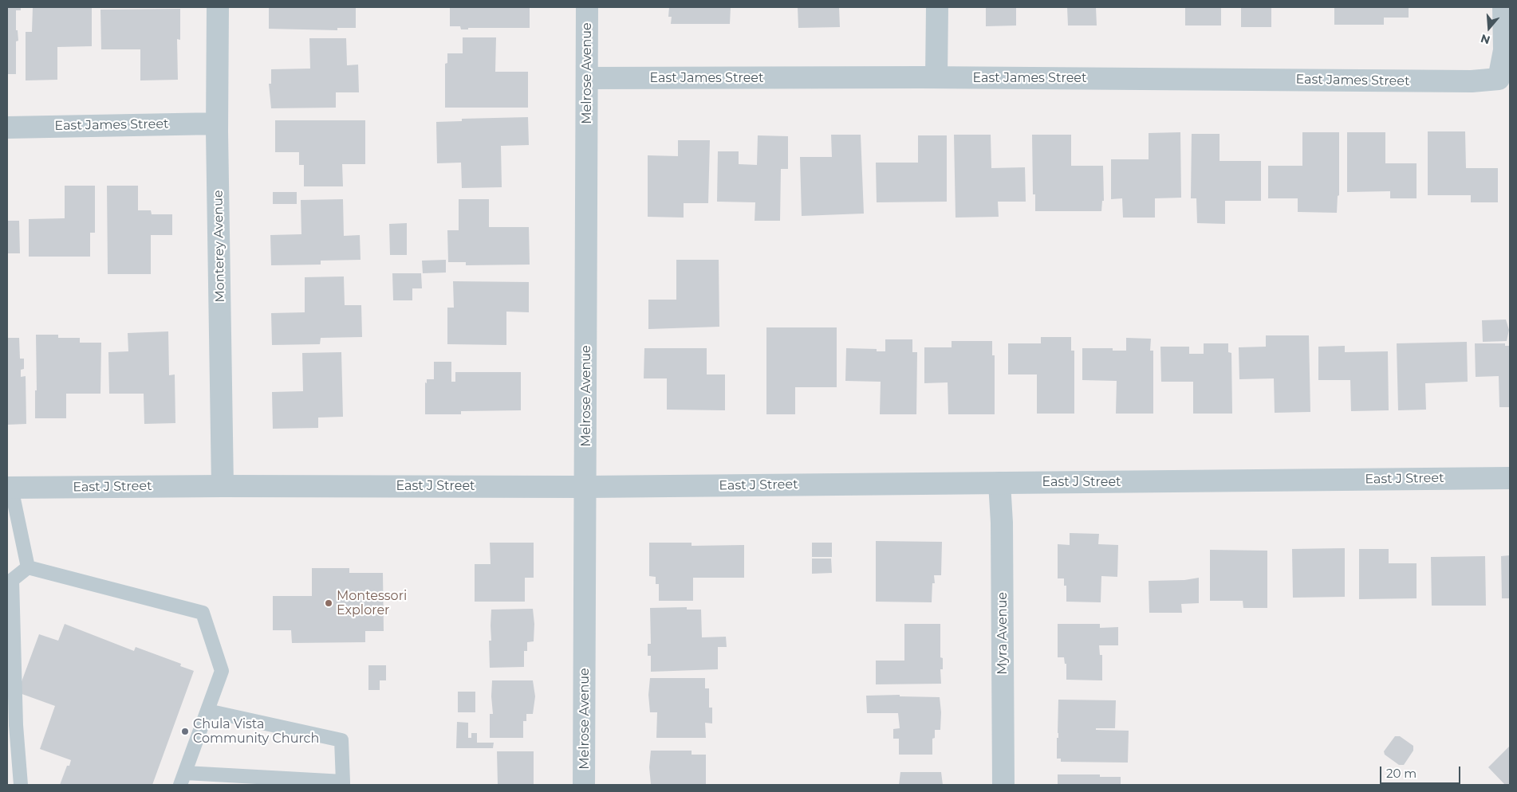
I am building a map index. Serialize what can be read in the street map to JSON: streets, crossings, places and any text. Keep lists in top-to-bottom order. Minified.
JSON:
{"streets":{"street":["Melrose Avenue","East James Street","Monterey Avenue","East J Street","Myra Avenue"]},"crossings":[["Melrose Avenue","East James Street"],["Melrose Avenue","East J Street"],["East James Street","Monterey Avenue"],["Monterey Avenue","East J Street"],["East J Street","Myra Avenue"]],"places":["Montessori Explorer","Chula Vista Community Church"],"scale_bar":"20 m","north":"bottom"}
